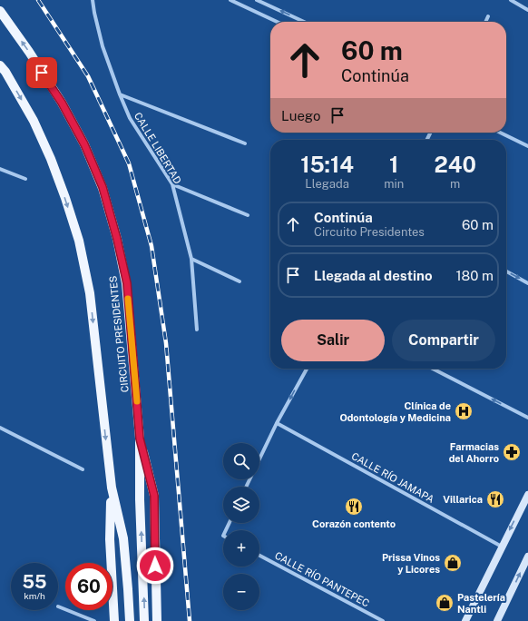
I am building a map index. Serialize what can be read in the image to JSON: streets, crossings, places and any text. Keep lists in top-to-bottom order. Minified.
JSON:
{"streets":{"main road":["CIRCUITO PRESIDENTES"],"street":["CALLE LIBERTAD","CALLE RÍO JAMAPA","CALLE RÍO PANTEPEC"]},"places":{"hospital":["Clínica de Odontología y Medicina"],"pharmacy":["Farmacias del Ahorro"],"restaurant":["Villarica","Corazón contento"],"shop":["Prissa Vinos y Licores","Pastelería Nantli"]},"page":{"turn":["60 m","Continúa"],"then":"Luego","eta":["15:14","Llegada","1","min","240","m"],"list":[{"name":"Continúa","note":"Circuito Presidentes","value":"60 m"},{"name":"Llegada al destino","value":"180 m"}],"buttons":["Salir","Compartir"],"map_buttons":["+","−"],"speed":"55 km/h","limit":"60"}}
